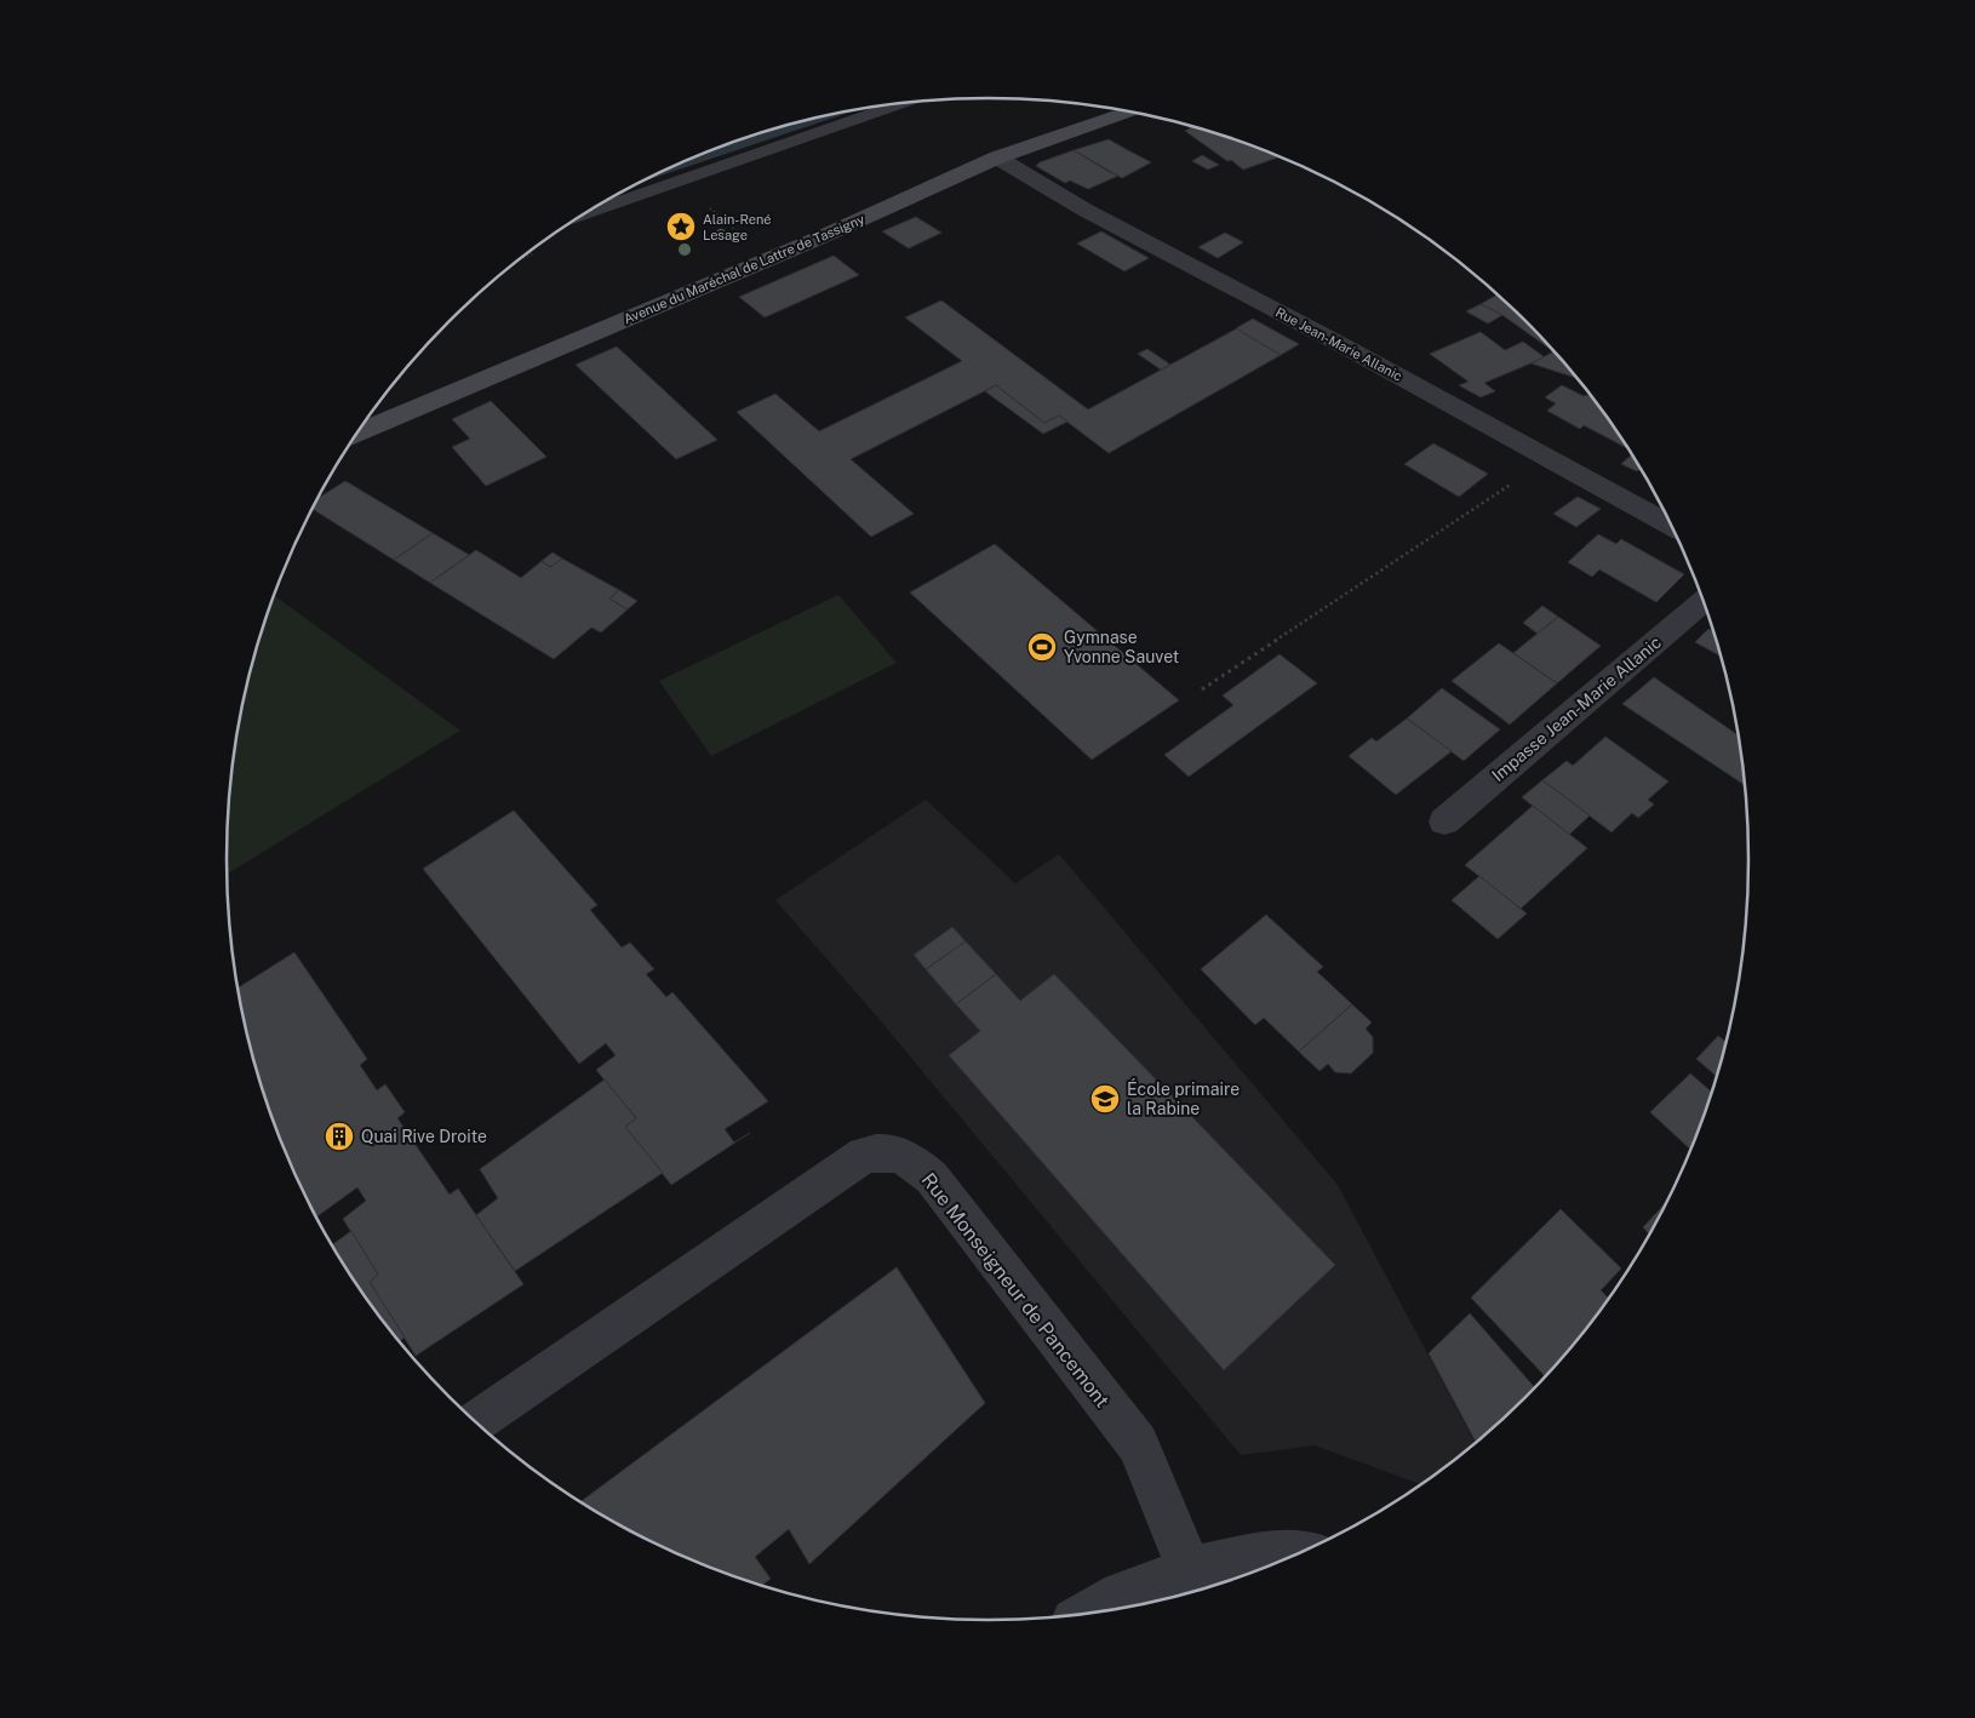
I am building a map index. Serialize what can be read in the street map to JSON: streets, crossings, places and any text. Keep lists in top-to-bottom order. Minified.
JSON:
{"streets":{"main road":["Avenue du Maréchal de Lattre de Tassigny"],"street":["Rue Jean-Marie Allanic","Impasse Jean-Marie Allanic","Rue Monseigneur de Pancemont"]},"crossings":[["Avenue du Maréchal de Lattre de Tassigny","Rue Jean-Marie Allanic"]],"places":{"place":["Alain-René Lesage"],"sports":["Gymnase Yvonne Sauvet"],"school or university":["École primaire la Rabine"],"building":["Quai Rive Droite"]}}
